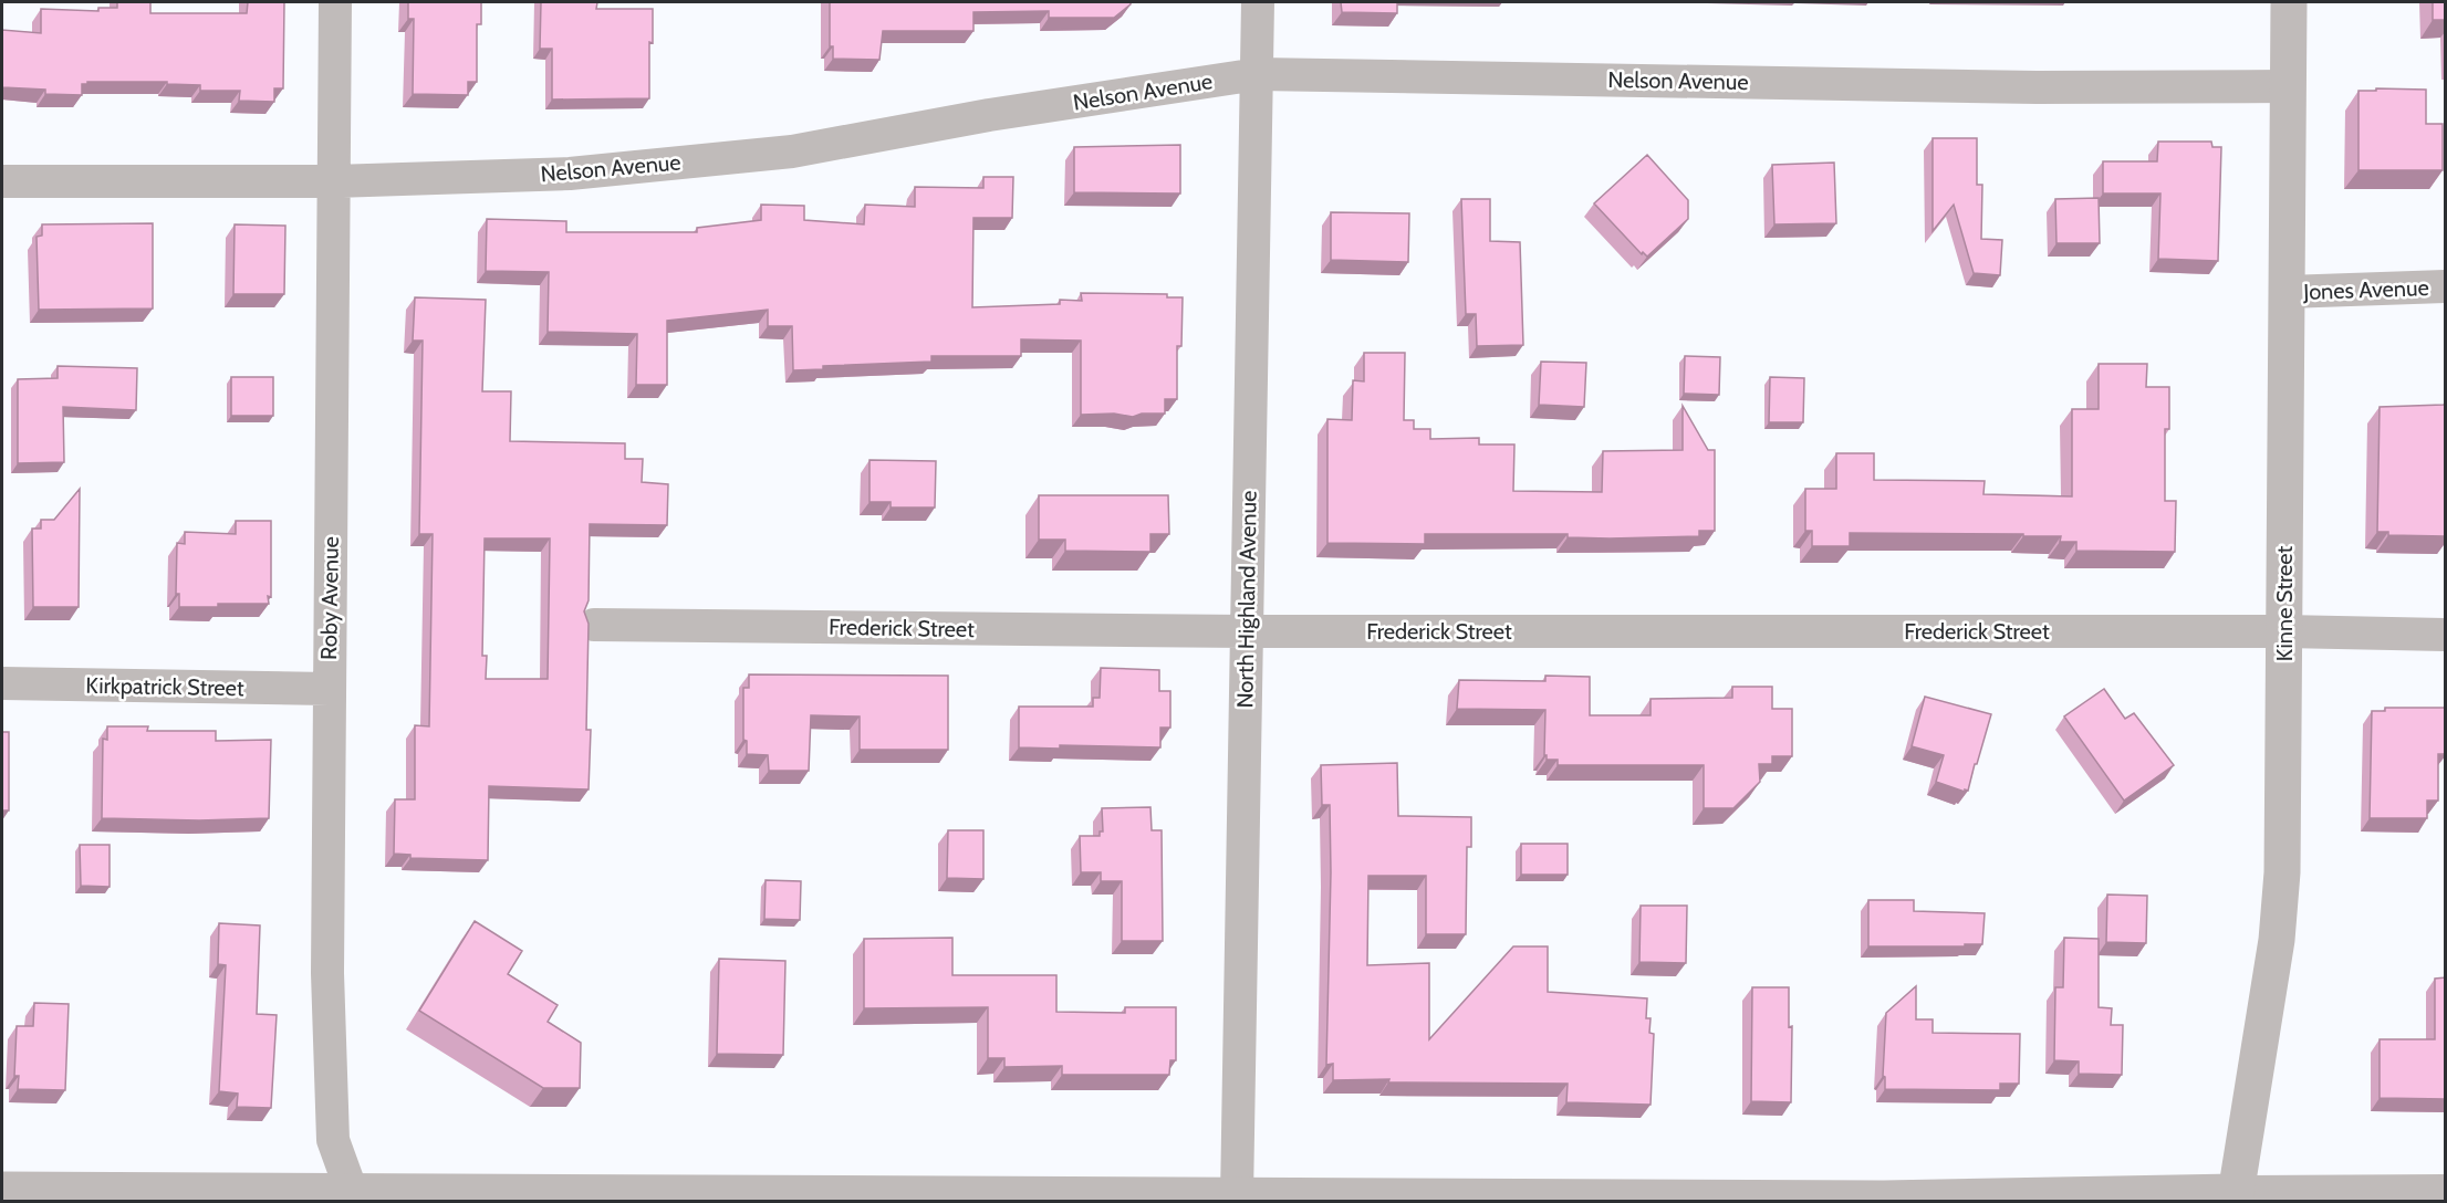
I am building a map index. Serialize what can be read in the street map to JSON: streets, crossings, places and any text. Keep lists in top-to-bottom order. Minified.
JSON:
{"streets":{"street":["Nelson Avenue","Jones Avenue","Roby Avenue","North Highland Avenue","Kinne Street","Frederick Street","Kirkpatrick Street"]},"crossings":[["Nelson Avenue","Roby Avenue"],["Nelson Avenue","North Highland Avenue"],["Nelson Avenue","Kinne Street"],["Jones Avenue","Kinne Street"],["Roby Avenue","Kirkpatrick Street"],["North Highland Avenue","Frederick Street"],["Kinne Street","Frederick Street"]]}
